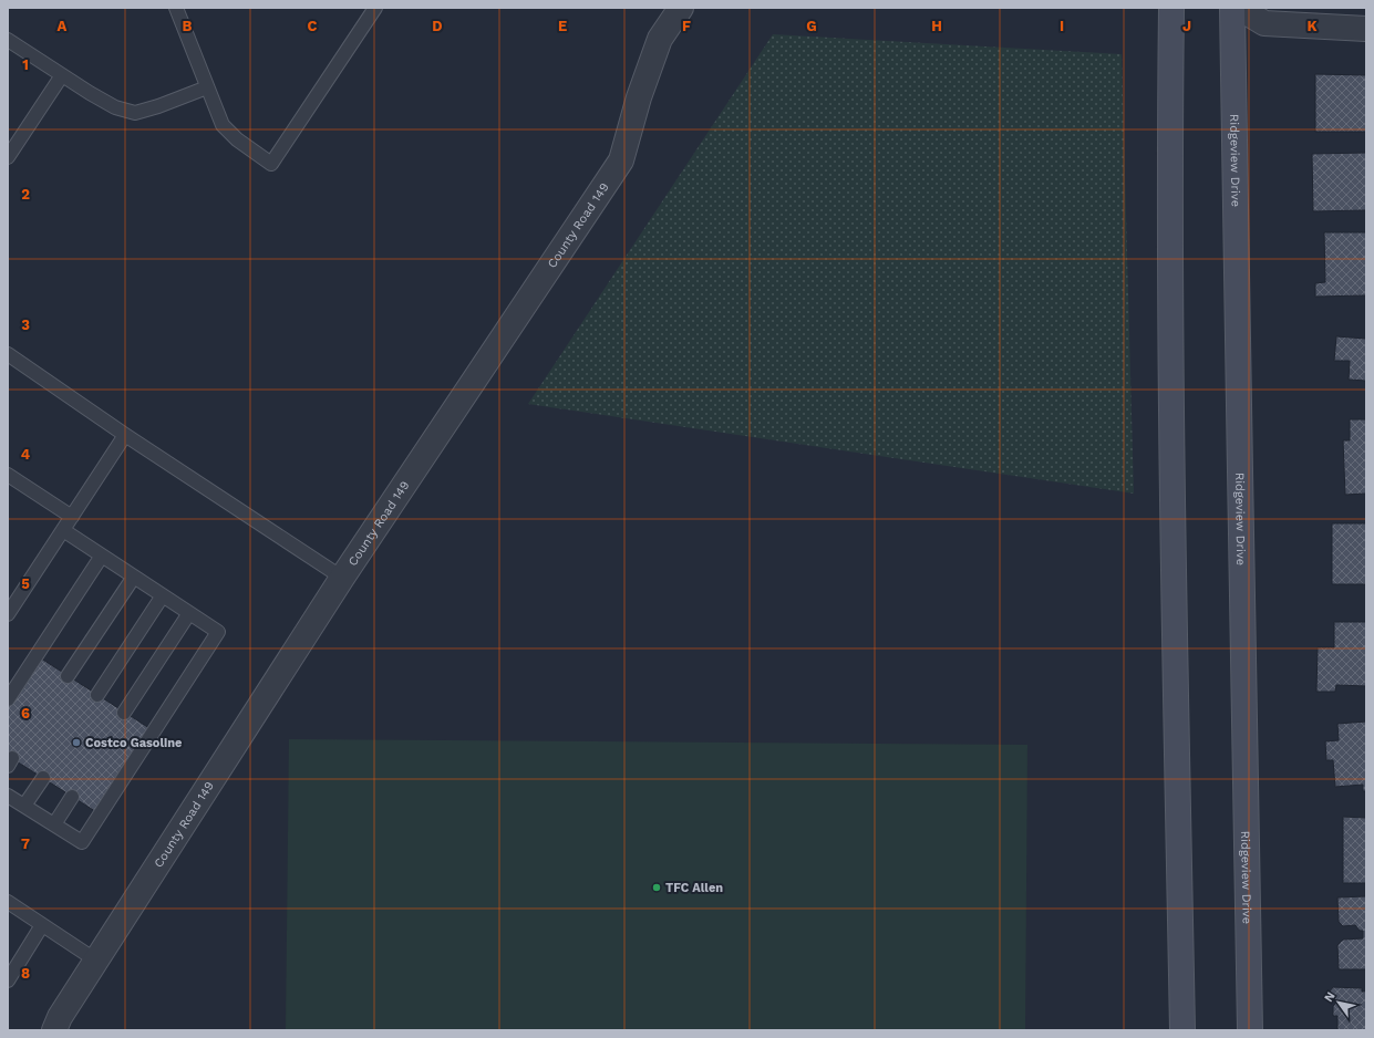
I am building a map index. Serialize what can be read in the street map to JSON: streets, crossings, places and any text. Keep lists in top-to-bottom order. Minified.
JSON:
{"streets":{"main road":["Ridgeview Drive"],"street":["County Road 149"]},"places":["Costco Gasoline","TFC Allen"],"north":"top left","grid":{"columns":["A","B","C","D","E","F","G","H","I","J","K"],"rows":["1","2","3","4","5","6","7","8"]}}
